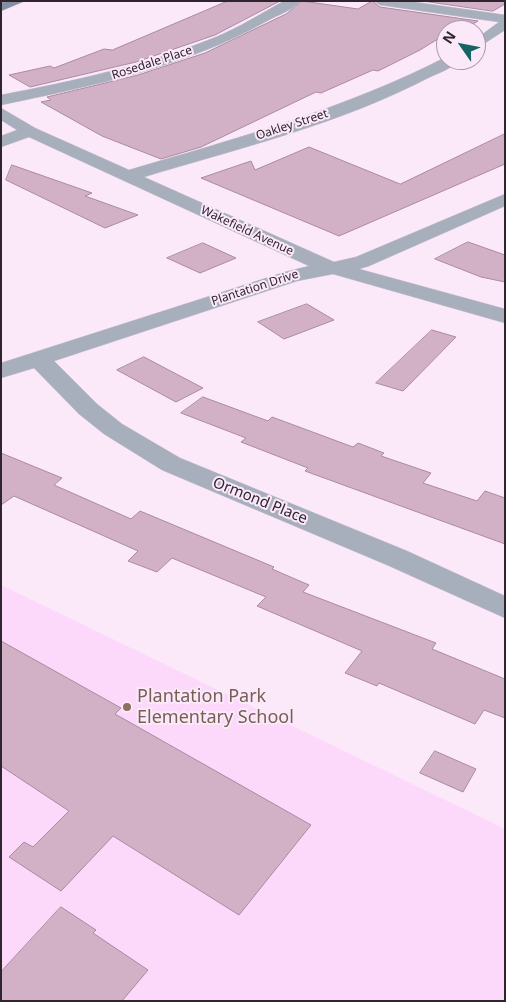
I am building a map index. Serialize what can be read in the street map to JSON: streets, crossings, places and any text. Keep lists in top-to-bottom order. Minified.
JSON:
{"streets":{"street":["Rosedale Place","Oakley Street","Wakefield Avenue","Plantation Drive","Ormond Place"]},"crossings":[["Oakley Street","Wakefield Avenue"],["Wakefield Avenue","Plantation Drive"],["Plantation Drive","Ormond Place"]],"places":["Plantation Park Elementary School"],"north":"top left"}
